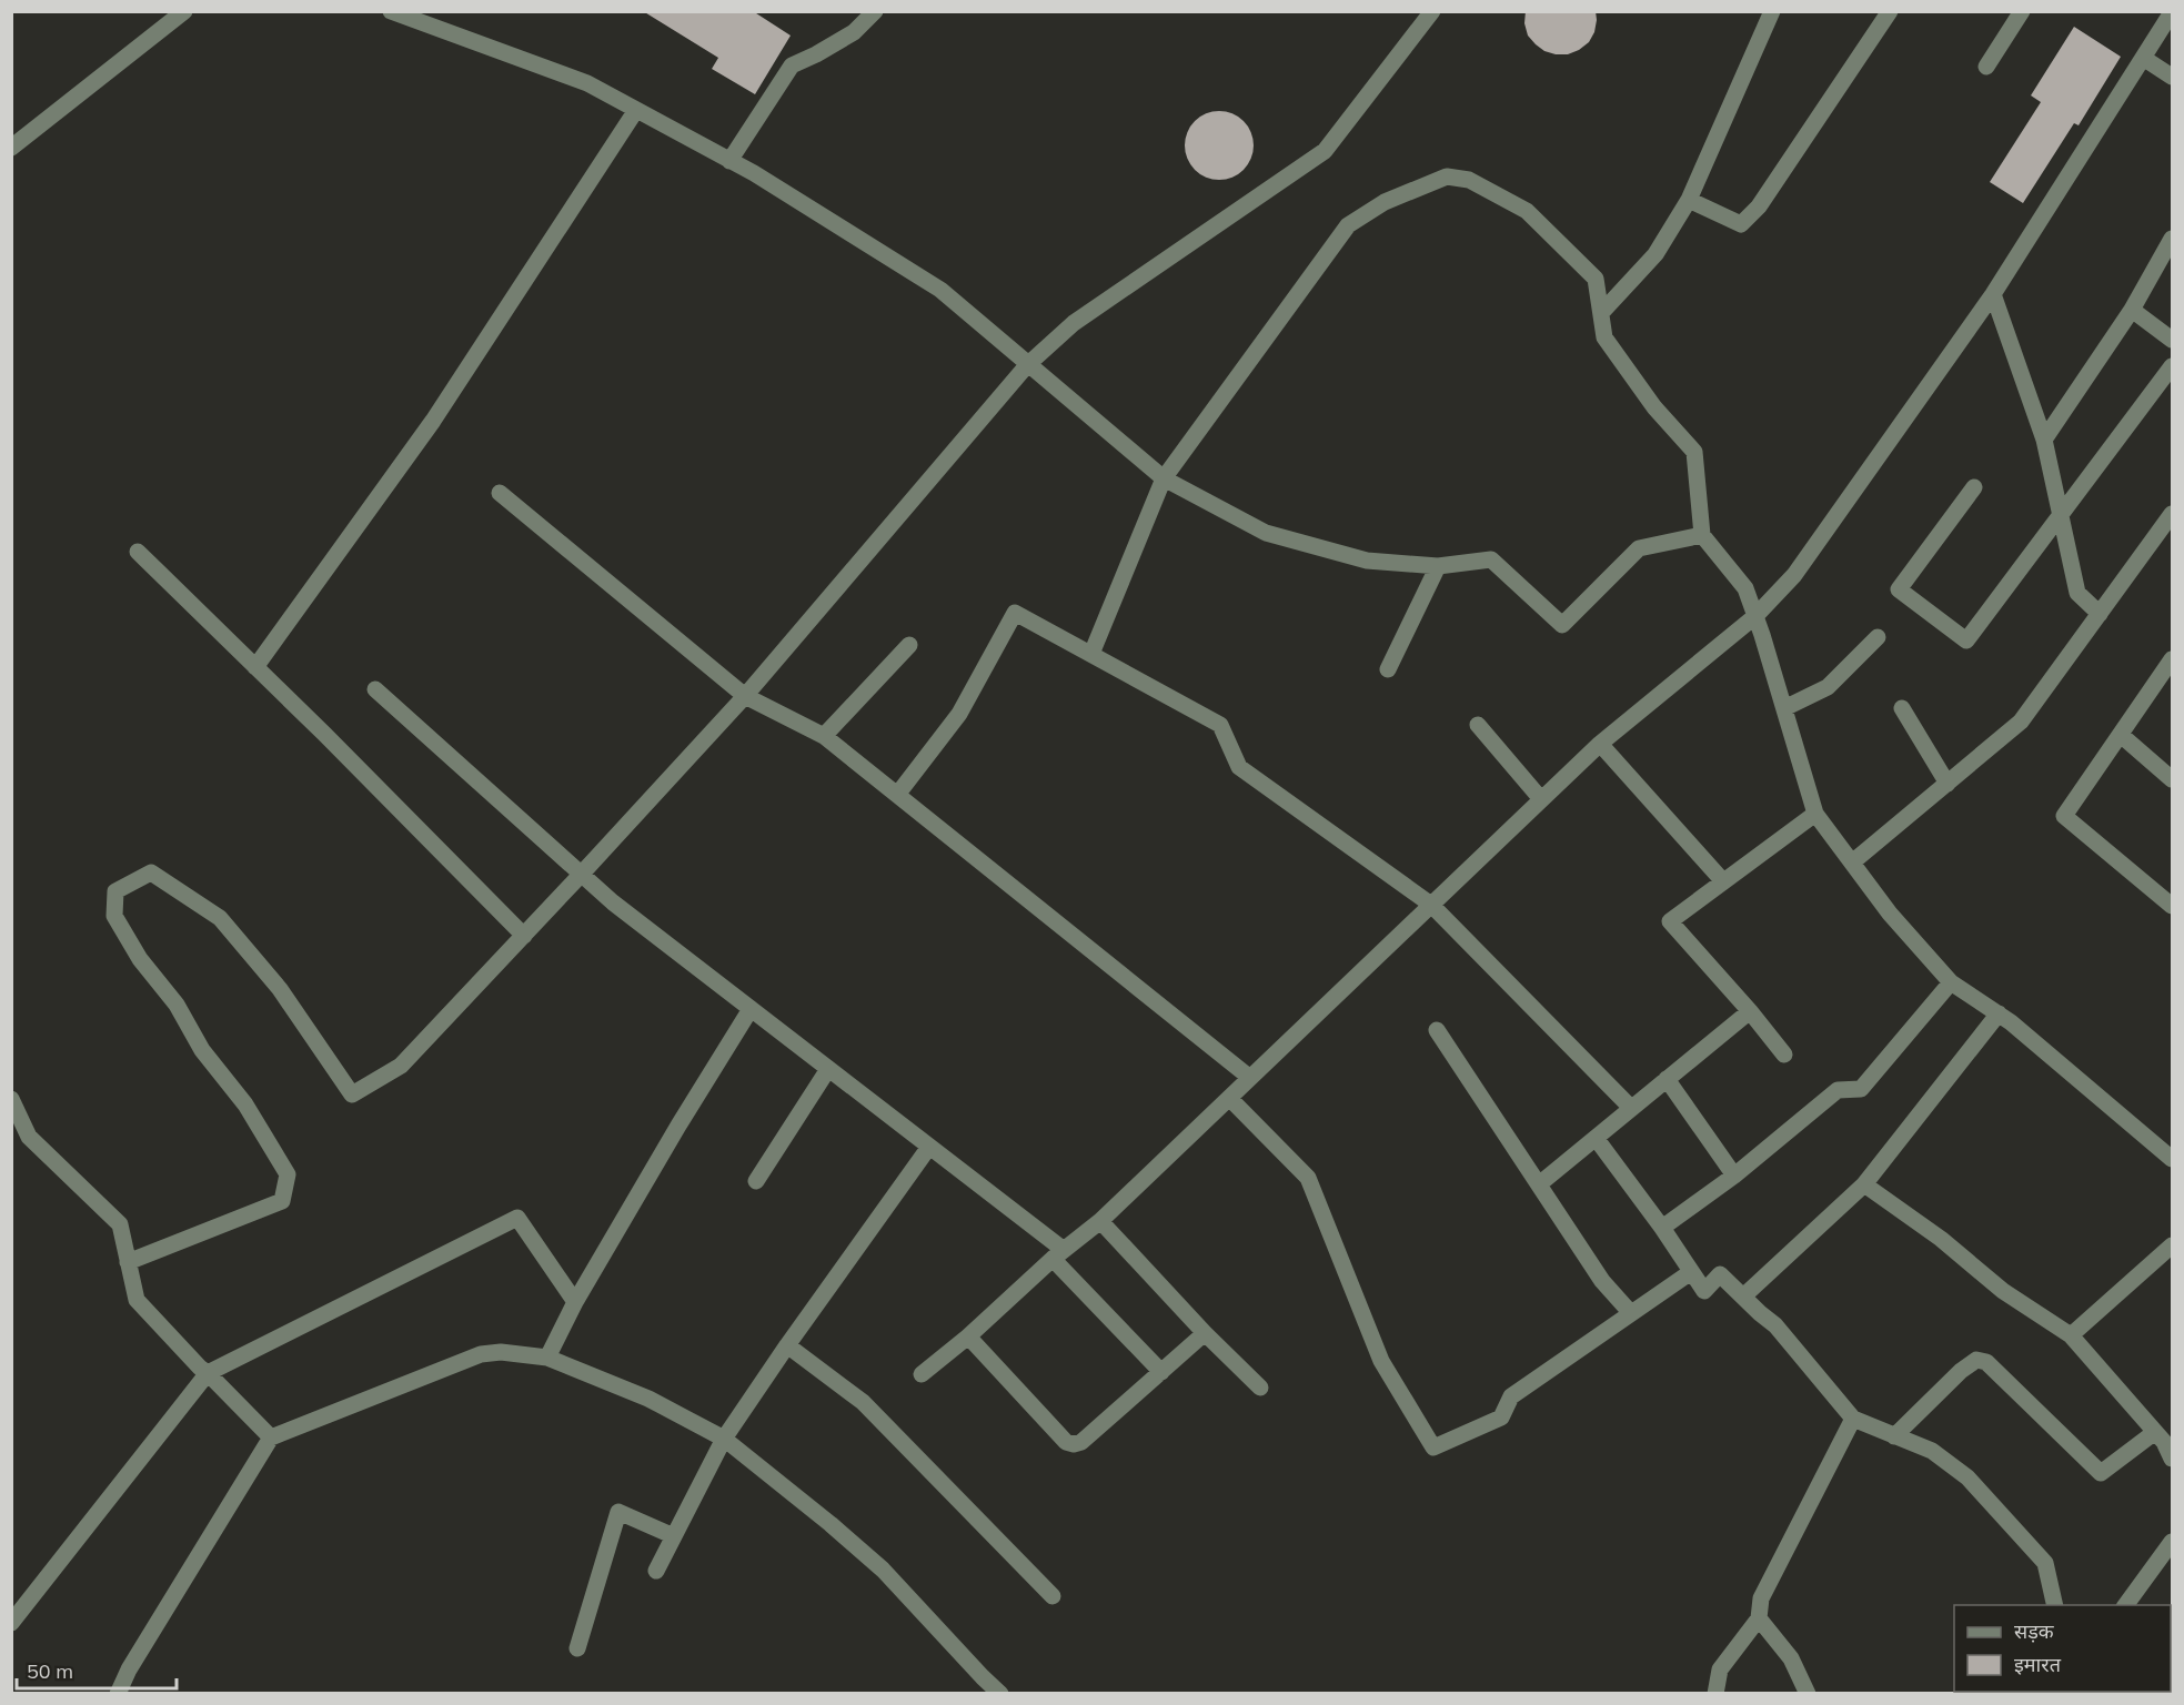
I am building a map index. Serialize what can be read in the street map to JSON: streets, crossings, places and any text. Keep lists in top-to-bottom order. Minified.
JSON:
{"legend":["सड़क","इमारत"],"scale_bar":"50 m"}
